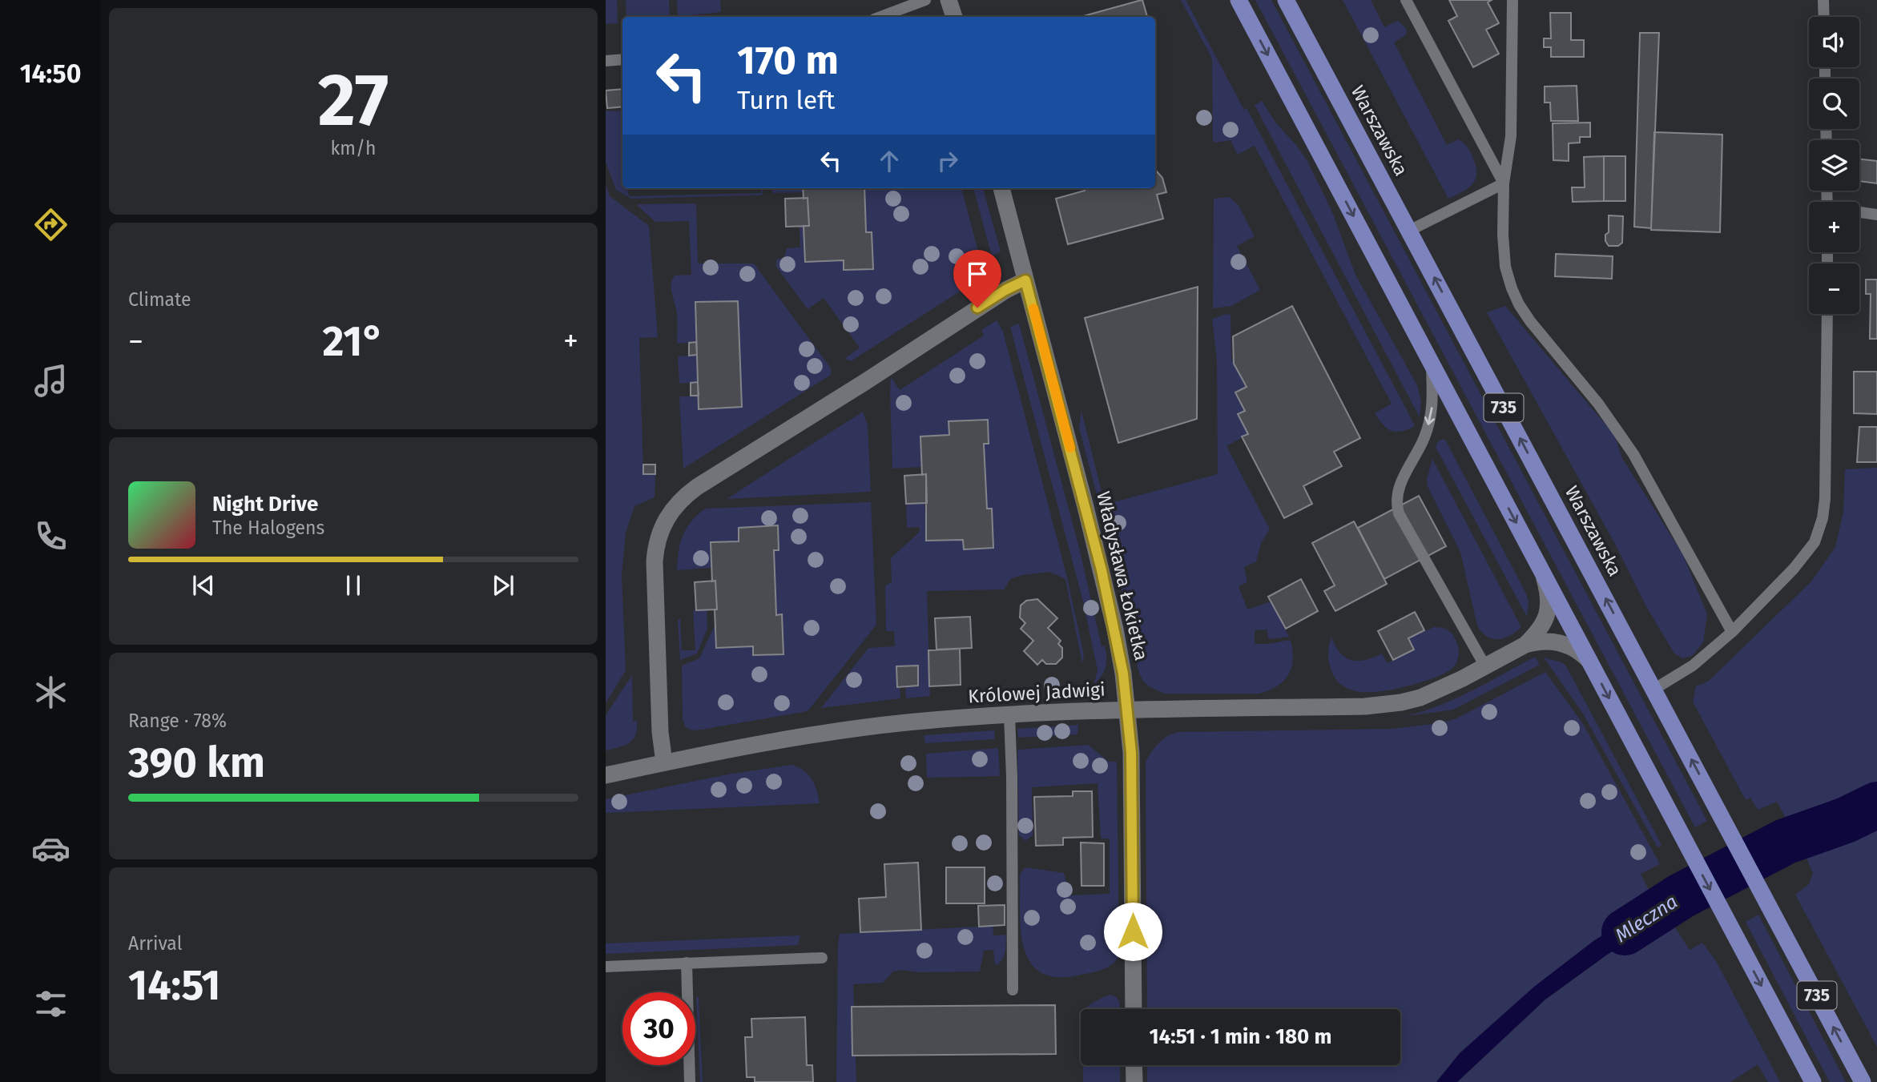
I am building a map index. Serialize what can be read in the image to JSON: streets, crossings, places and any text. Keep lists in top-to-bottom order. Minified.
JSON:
{"streets":{"main road":["Warszawska","735"],"street":["Władysława Łokietka","Królowej Jadwigi"]},"crossings":[["735","Królowej Jadwigi"],["Władysława Łokietka","Królowej Jadwigi"]],"water":["Mleczna"],"page":{"tabs":"14:50","tile":[["27","km/h"],"Climate",["Range · 78%","390 km"],["Arrival","14:51"]],"map_buttons":["+","−"],"turn":["170 m","Turn left"],"heat":["−","21°","+"],"song":["Night Drive","The Halogens"],"limit":"30","trip":"14:51 · 1 min · 180 m"}}
